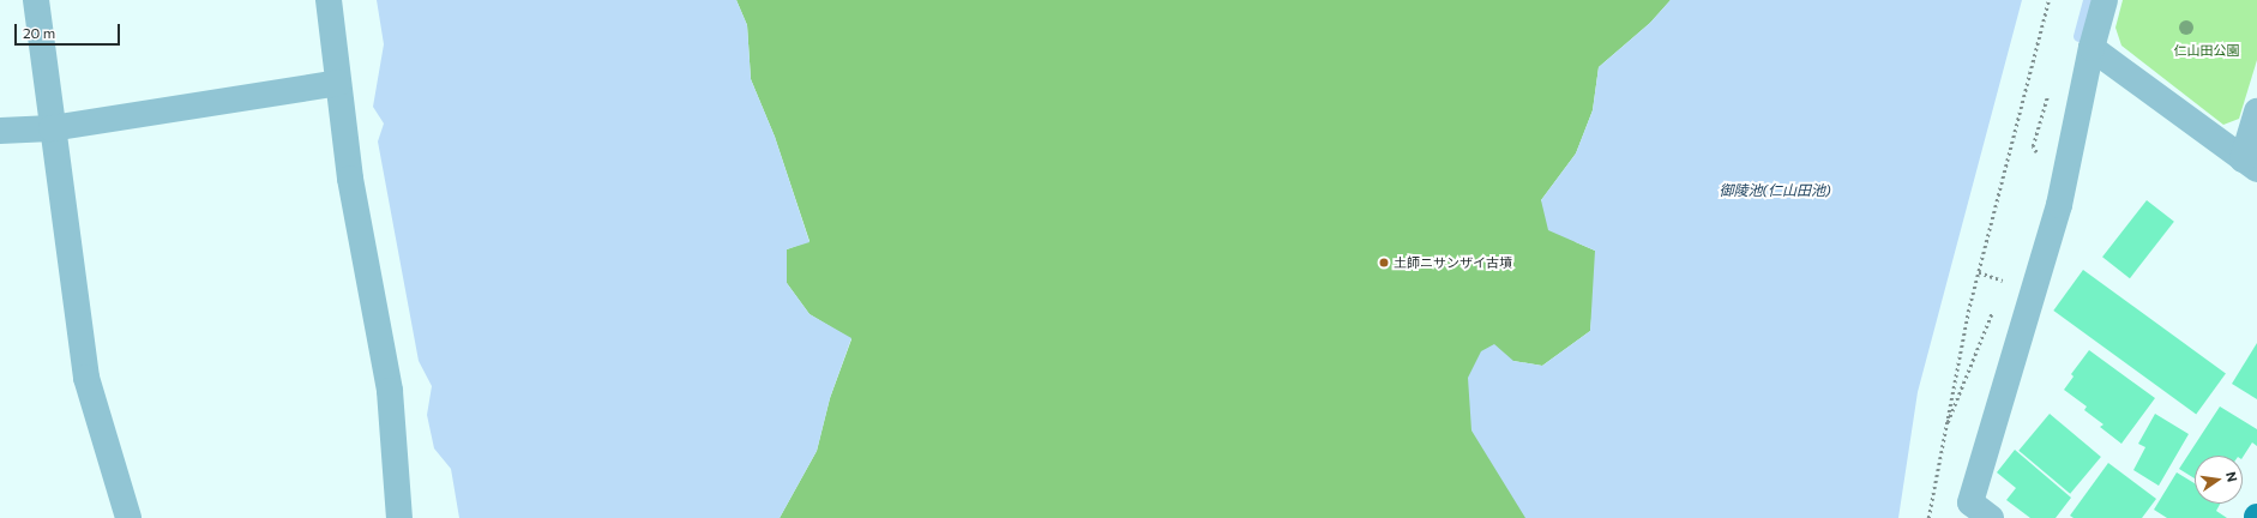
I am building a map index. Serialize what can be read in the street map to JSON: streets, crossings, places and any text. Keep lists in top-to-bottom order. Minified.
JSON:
{"water":["御陵池(仁山田池)"],"parks":["仁山田公園"],"places":["土師ニサンザイ古墳"],"scale_bar":"20 m","north":"right"}
